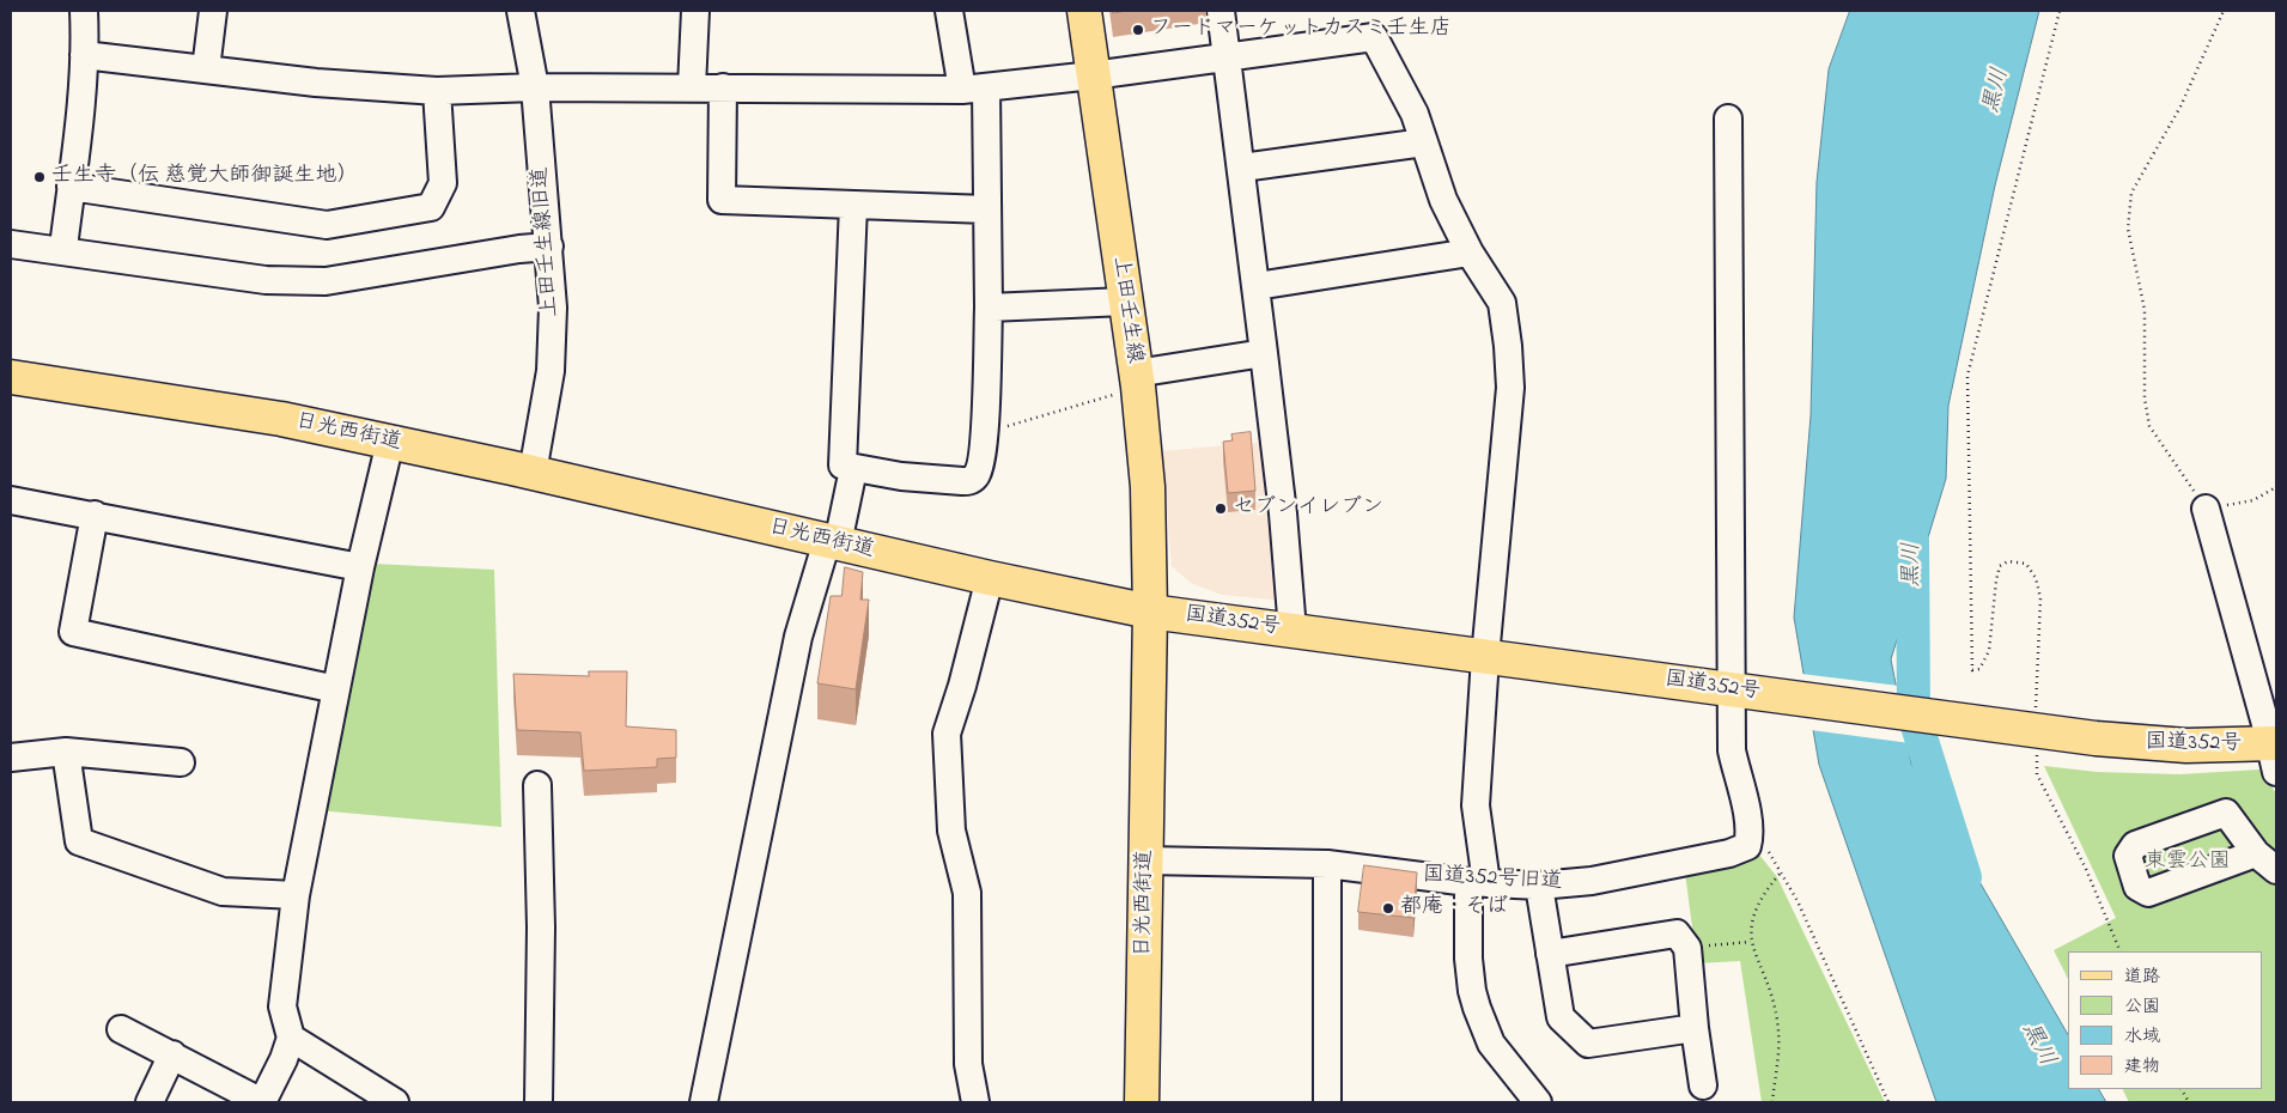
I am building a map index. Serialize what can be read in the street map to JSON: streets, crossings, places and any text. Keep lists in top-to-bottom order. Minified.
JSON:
{"streets":{"main road":["上田壬生線","日光西街道","国道352号"],"street":["上田壬生線旧道","国道352号旧道"]},"crossings":[["上田壬生線旧道","日光西街道"],["上田壬生線","日光西街道"],["上田壬生線","国道352号"],["日光西街道","国道352号"],["日光西街道","国道352号旧道"]],"water":["黒川"],"parks":["東雲公園"],"places":["フードマーケットカスミ壬生店","壬生寺（伝 慈覚大師御誕生地）","セブンイレブン","都庵・そば"],"legend":["道路","公園","水域","建物"]}
